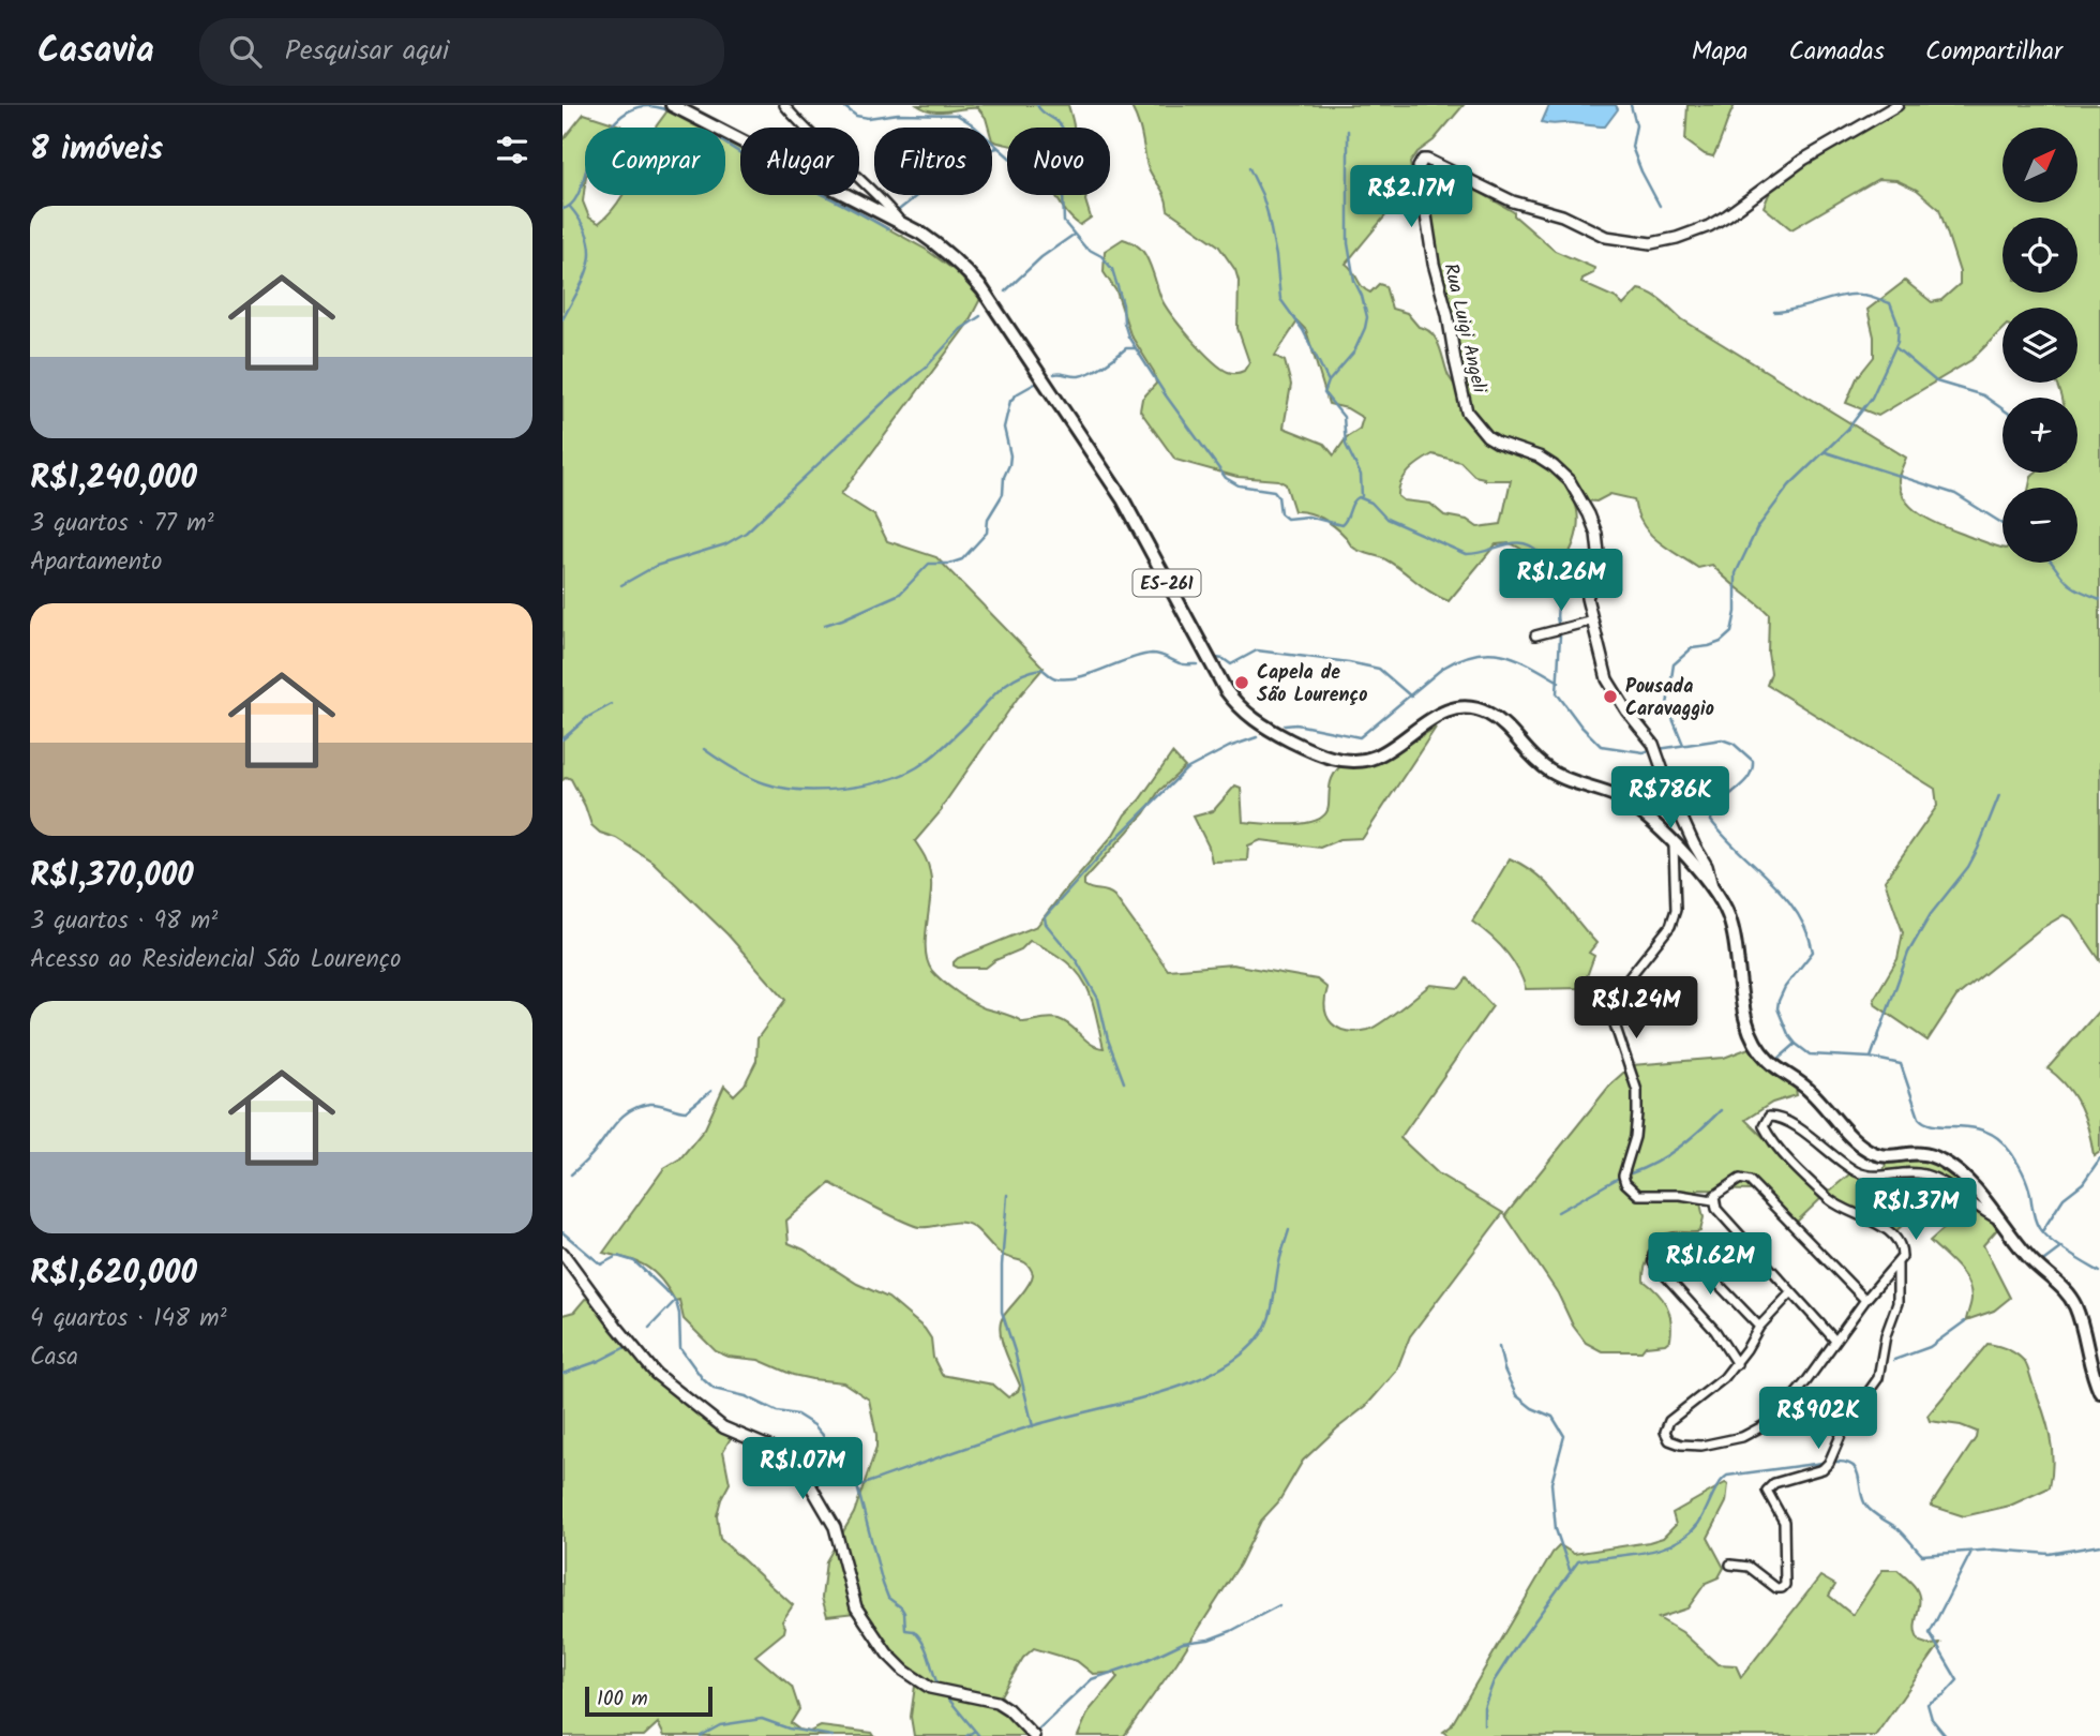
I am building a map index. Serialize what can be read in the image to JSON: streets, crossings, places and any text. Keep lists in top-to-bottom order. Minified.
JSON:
{"streets":{"main road":["ES-261"],"street":["Rua Luigi Angeli"]},"crossings":[["Rua Luigi Angeli","ES-261"]],"places":["Capela de São Lourenço","Pousada Caravaggio"],"scale_bar":"100 m","north":"top right","page":{"header":"Casavia","search":"Pesquisar aqui","nav":["Mapa","Camadas","Compartilhar"],"heading":"8 imóveis","map_buttons":["+","−"],"chip":["Comprar","Alugar","Filtros","Novo"],"price":["R$2.17M","R$1.26M","R$786K","R$1.24M","R$1.37M","R$1.62M","R$902K","R$1.07M"],"list":[{"name":"R$1,240,000","note":"3 quartos · 77 m² · Apartamento"},{"name":"R$1,370,000","note":"3 quartos · 98 m² · Acesso ao Residencial São Lourenço"},{"name":"R$1,620,000","note":"4 quartos · 148 m² · Casa"}],"scale":"100 m"}}
